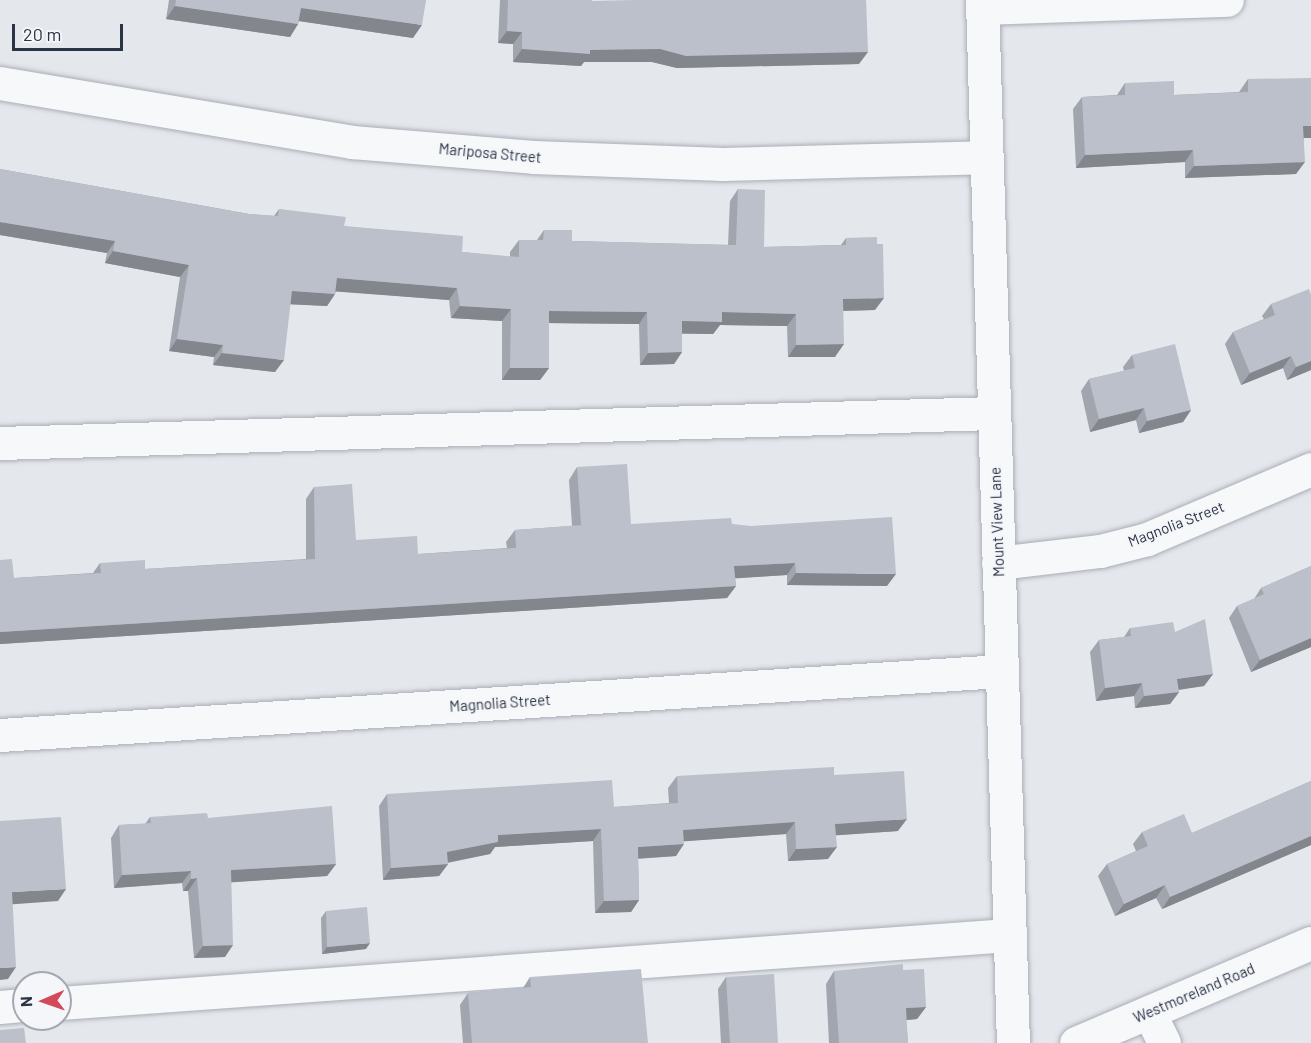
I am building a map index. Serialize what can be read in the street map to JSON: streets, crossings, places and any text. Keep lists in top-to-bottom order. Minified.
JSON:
{"streets":{"street":["Mariposa Street","Mount View Lane","Magnolia Street","Westmoreland Road"]},"crossings":[["Mariposa Street","Mount View Lane"],["Mount View Lane","Magnolia Street"]],"scale_bar":"20 m","north":"left"}
